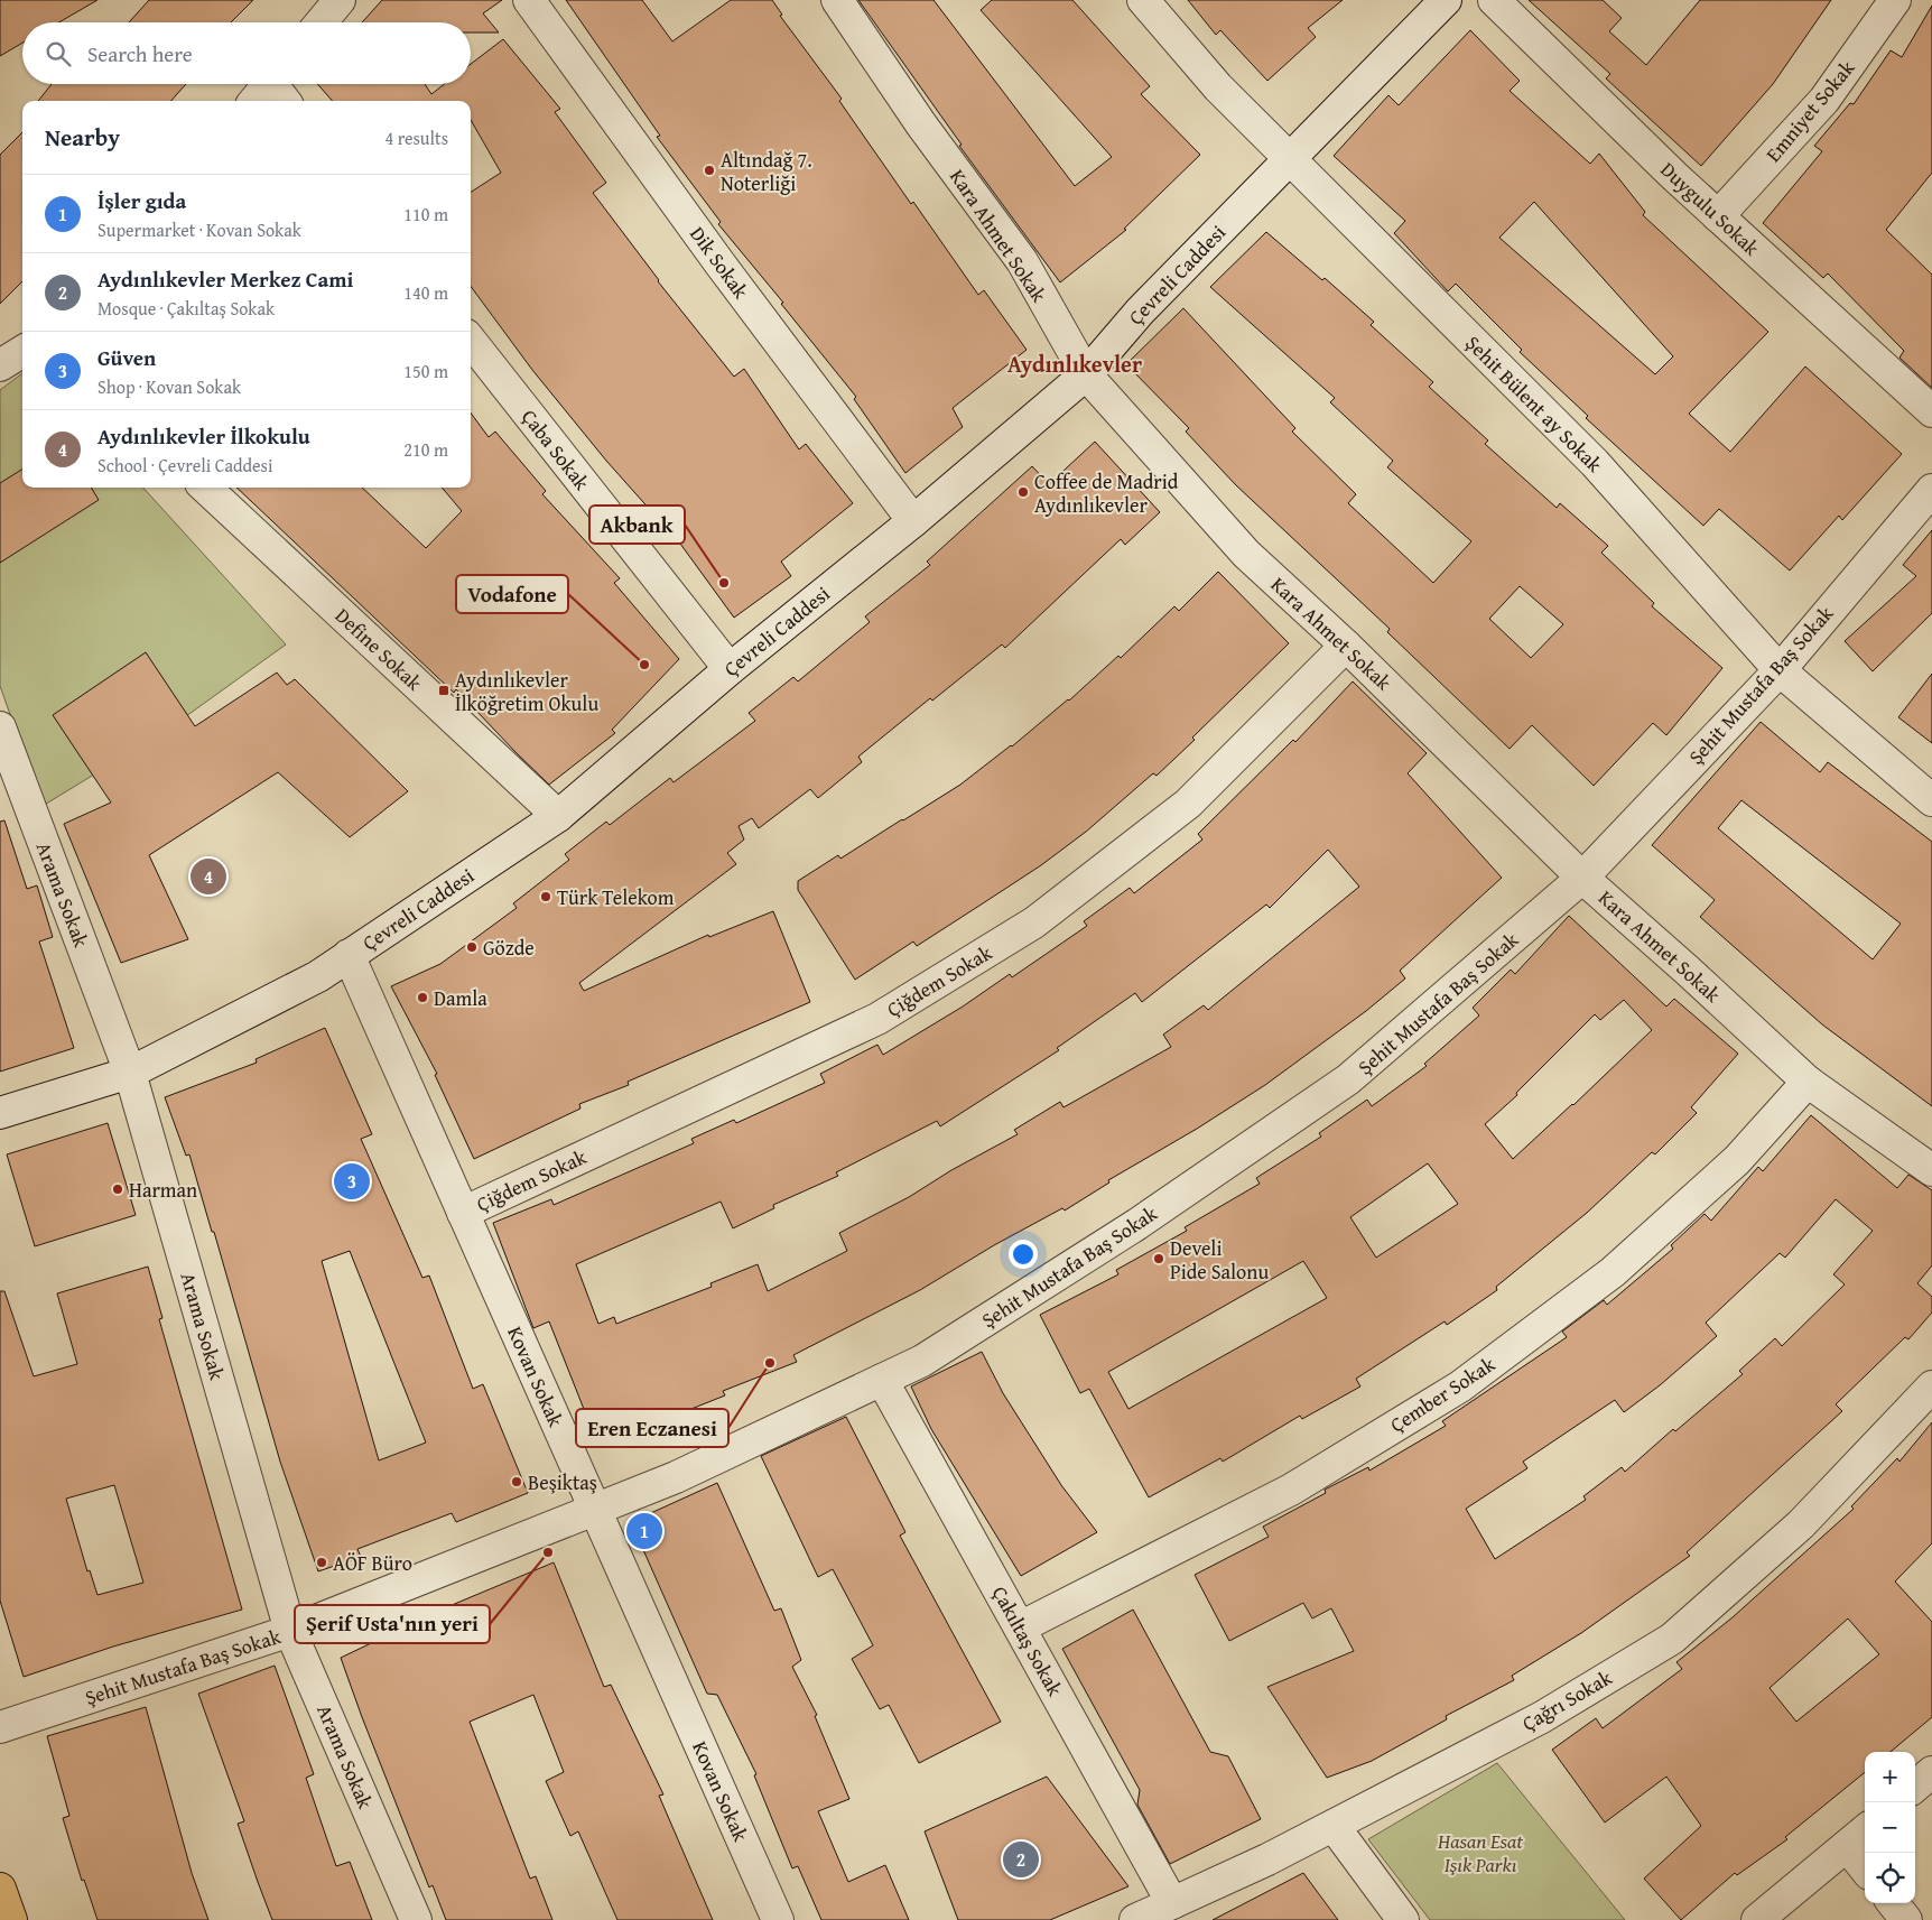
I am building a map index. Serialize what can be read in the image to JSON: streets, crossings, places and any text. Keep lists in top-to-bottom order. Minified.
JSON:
{"streets":{"street":["Emniyet Sokak","Duygulu Sokak","Kara Ahmet Sokak","Dik Sokak","Çevreli Caddesi","Şehit Bülent ay Sokak","Çaba Sokak","Define Sokak","Şehit Mustafa Baş Sokak","Arama Sokak","Çiğdem Sokak","Kovan Sokak","Çember Sokak","Çakıltaş Sokak","Çağrı Sokak"]},"crossings":[["Emniyet Sokak","Duygulu Sokak"],["Kara Ahmet Sokak","Çevreli Caddesi"],["Kara Ahmet Sokak","Şehit Mustafa Baş Sokak"],["Kara Ahmet Sokak","Çiğdem Sokak"],["Kara Ahmet Sokak","Çember Sokak"],["Dik Sokak","Çevreli Caddesi"],["Çevreli Caddesi","Şehit Bülent ay Sokak"],["Çevreli Caddesi","Çaba Sokak"],["Çevreli Caddesi","Define Sokak"],["Çevreli Caddesi","Arama Sokak"],["Çevreli Caddesi","Kovan Sokak"],["Şehit Bülent ay Sokak","Şehit Mustafa Baş Sokak"],["Şehit Mustafa Baş Sokak","Arama Sokak"],["Şehit Mustafa Baş Sokak","Kovan Sokak"],["Şehit Mustafa Baş Sokak","Çakıltaş Sokak"],["Çiğdem Sokak","Kovan Sokak"],["Çember Sokak","Çakıltaş Sokak"],["Çakıltaş Sokak","Çağrı Sokak"]],"districts":["Aydınlıkevler"],"parks":["Hasan Esat Işık Parkı"],"places":{"other":["Altındağ 7. Noterliği","Coffee de Madrid Aydınlıkevler","Akbank","Vodafone","Türk Telekom","Gözde","Damla","Harman","Develi Pide Salonu","Eren Eczanesi","Beşiktaş","Şerif Usta'nın yeri","AÖF Büro"],"transit":["Aydınlıkevler İlköğretim Okulu"]},"page":{"search":"Search here","heading":["Nearby","4 results"],"list":[{"mark":"1","name":"İşler gıda","note":"Supermarket · Kovan Sokak","value":"110 m"},{"mark":"2","name":"Aydınlıkevler Merkez Cami","note":"Mosque · Çakıltaş Sokak","value":"140 m"},{"mark":"3","name":"Güven","note":"Shop · Kovan Sokak","value":"150 m"},{"mark":"4","name":"Aydınlıkevler İlkokulu","note":"School · Çevreli Caddesi","value":"210 m"}],"pins":["4","3","1","2"],"map_buttons":["+","−"]}}
